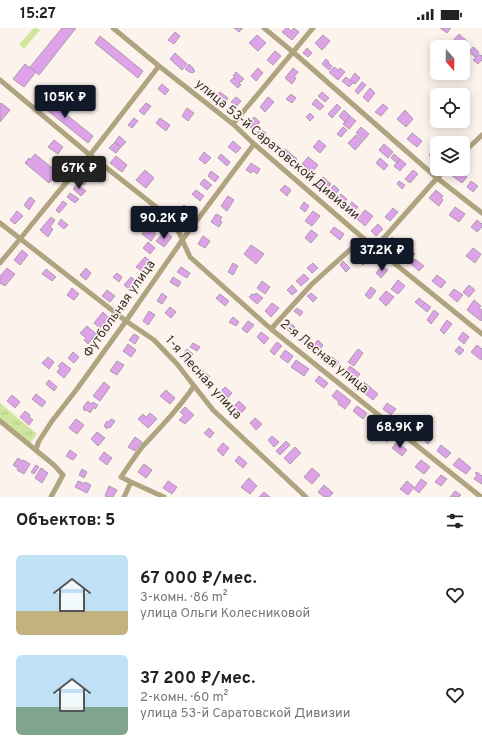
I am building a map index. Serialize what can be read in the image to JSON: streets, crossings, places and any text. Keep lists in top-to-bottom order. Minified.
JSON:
{"streets":{"street":["улица 53-й Саратовской Дивизии","Футбольная улица","2-я Лесная улица","1-я Лесная улица"]},"crossings":[["улица 53-й Саратовской Дивизии","Футбольная улица"],["Футбольная улица","2-я Лесная улица"],["Футбольная улица","1-я Лесная улица"]],"north":"bottom","page":{"status":"15:27","price":["105K ₽","67K ₽","90.2K ₽","37.2K ₽","68.9K ₽"],"heading":"Объектов: 5","list":[{"name":"67 000 ₽/мес.","note":"3-комн. · 86 m² · улица Ольги Колесниковой"},{"name":"37 200 ₽/мес.","note":"2-комн. · 60 m² · улица 53-й Саратовской Дивизии"}]}}
